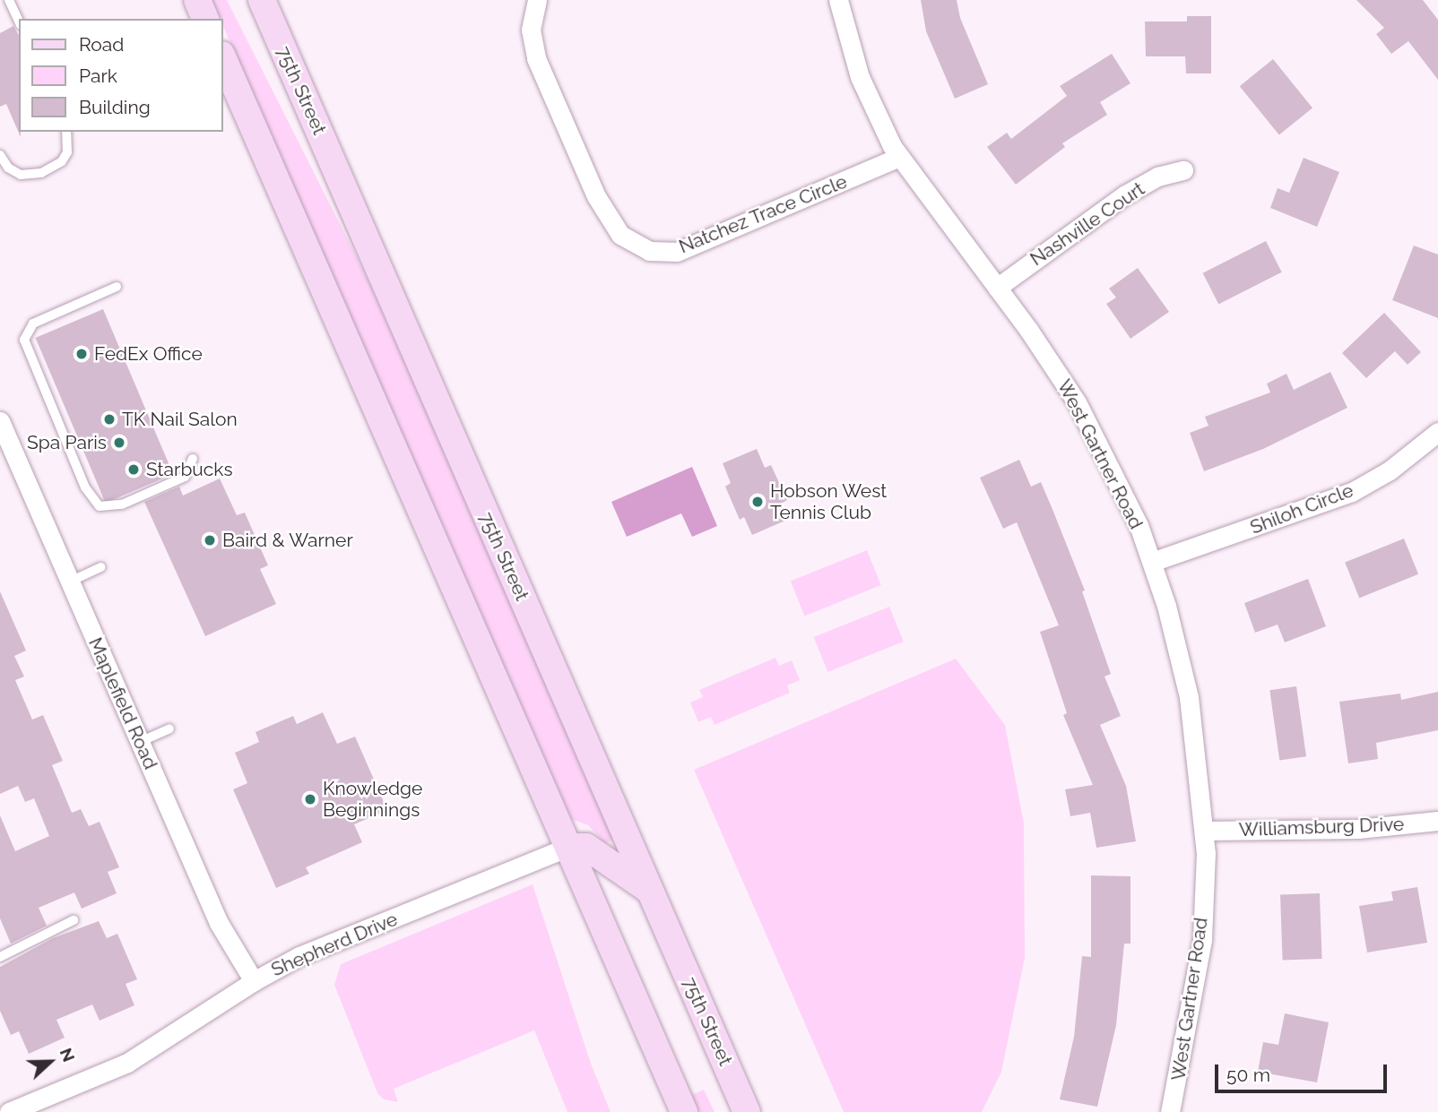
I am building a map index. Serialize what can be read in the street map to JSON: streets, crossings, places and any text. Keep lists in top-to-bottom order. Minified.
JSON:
{"streets":{"main road":["75th Street"],"street":["Natchez Trace Circle","Nashville Court","West Gartner Road","Shiloh Circle","Maplefield Road","Williamsburg Drive","Shepherd Drive"]},"crossings":[["Natchez Trace Circle","West Gartner Road"],["Nashville Court","West Gartner Road"],["West Gartner Road","Shiloh Circle"],["West Gartner Road","Williamsburg Drive"],["Maplefield Road","Shepherd Drive"]],"places":["FedEx Office","TK Nail Salon","Spa Paris","Starbucks","Hobson West Tennis Club","Baird & Warner","Knowledge Beginnings"],"legend":["Road","Park","Building"],"scale_bar":"50 m","north":"right"}
